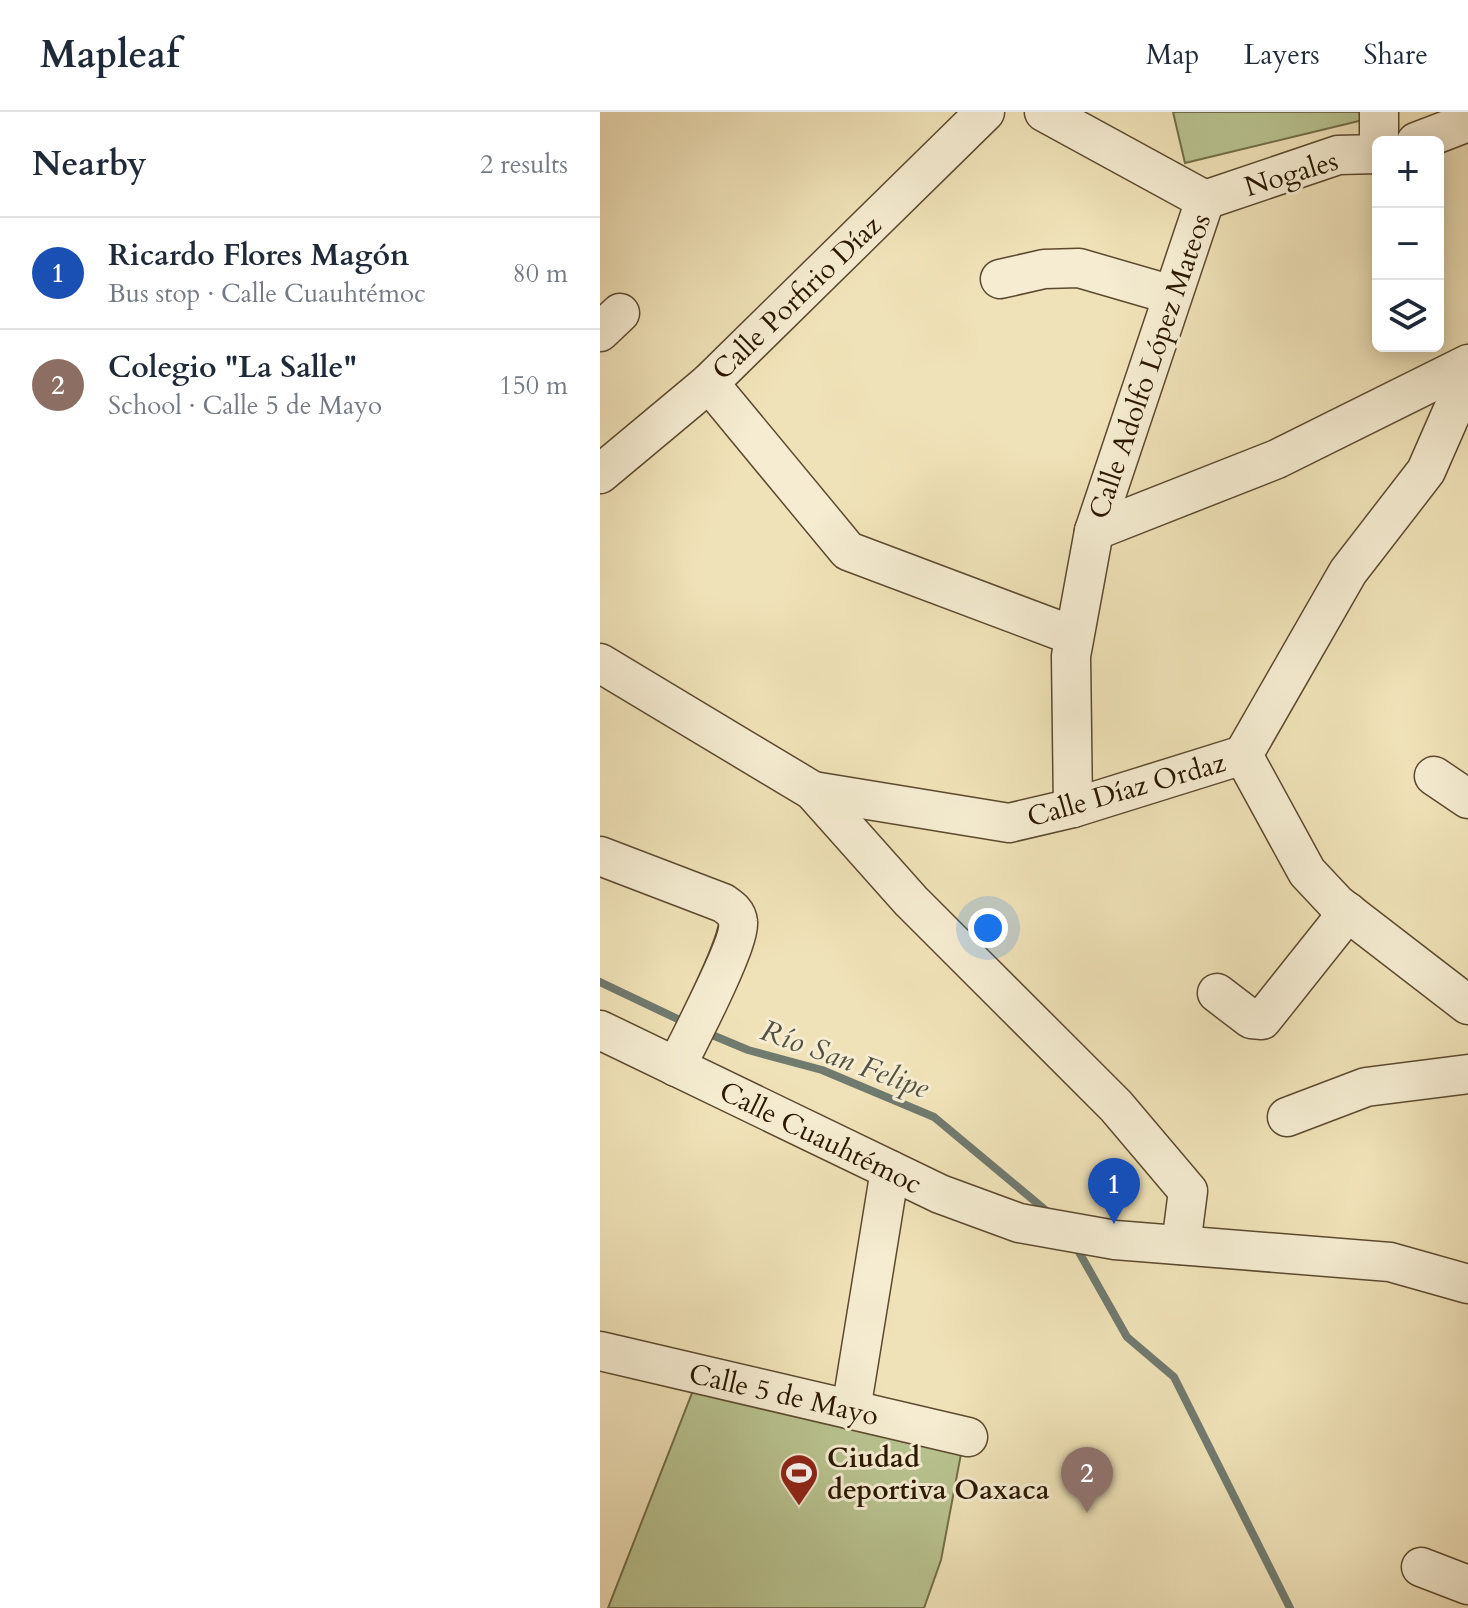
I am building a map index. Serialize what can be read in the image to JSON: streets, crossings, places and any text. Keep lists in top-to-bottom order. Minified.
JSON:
{"streets":{"street":["Nogales","Calle Porfirio Díaz","Calle Adolfo López Mateos","Calle Díaz Ordaz","Calle Cuauhtémoc","Calle 5 de Mayo"]},"crossings":[["Nogales","Calle Adolfo López Mateos"],["Calle Adolfo López Mateos","Calle Díaz Ordaz"]],"water":["Río San Felipe"],"places":{"sports":["Ciudad deportiva Oaxaca"]},"page":{"header":"Mapleaf","nav":["Map","Layers","Share"],"heading":["Nearby","2 results"],"map_buttons":["+","−"],"list":[{"mark":"1","name":"Ricardo Flores Magón","note":"Bus stop · Calle Cuauhtémoc","value":"80 m"},{"mark":"2","name":"Colegio \"La Salle\"","note":"School · Calle 5 de Mayo","value":"150 m"}],"pins":["1","2"]}}
